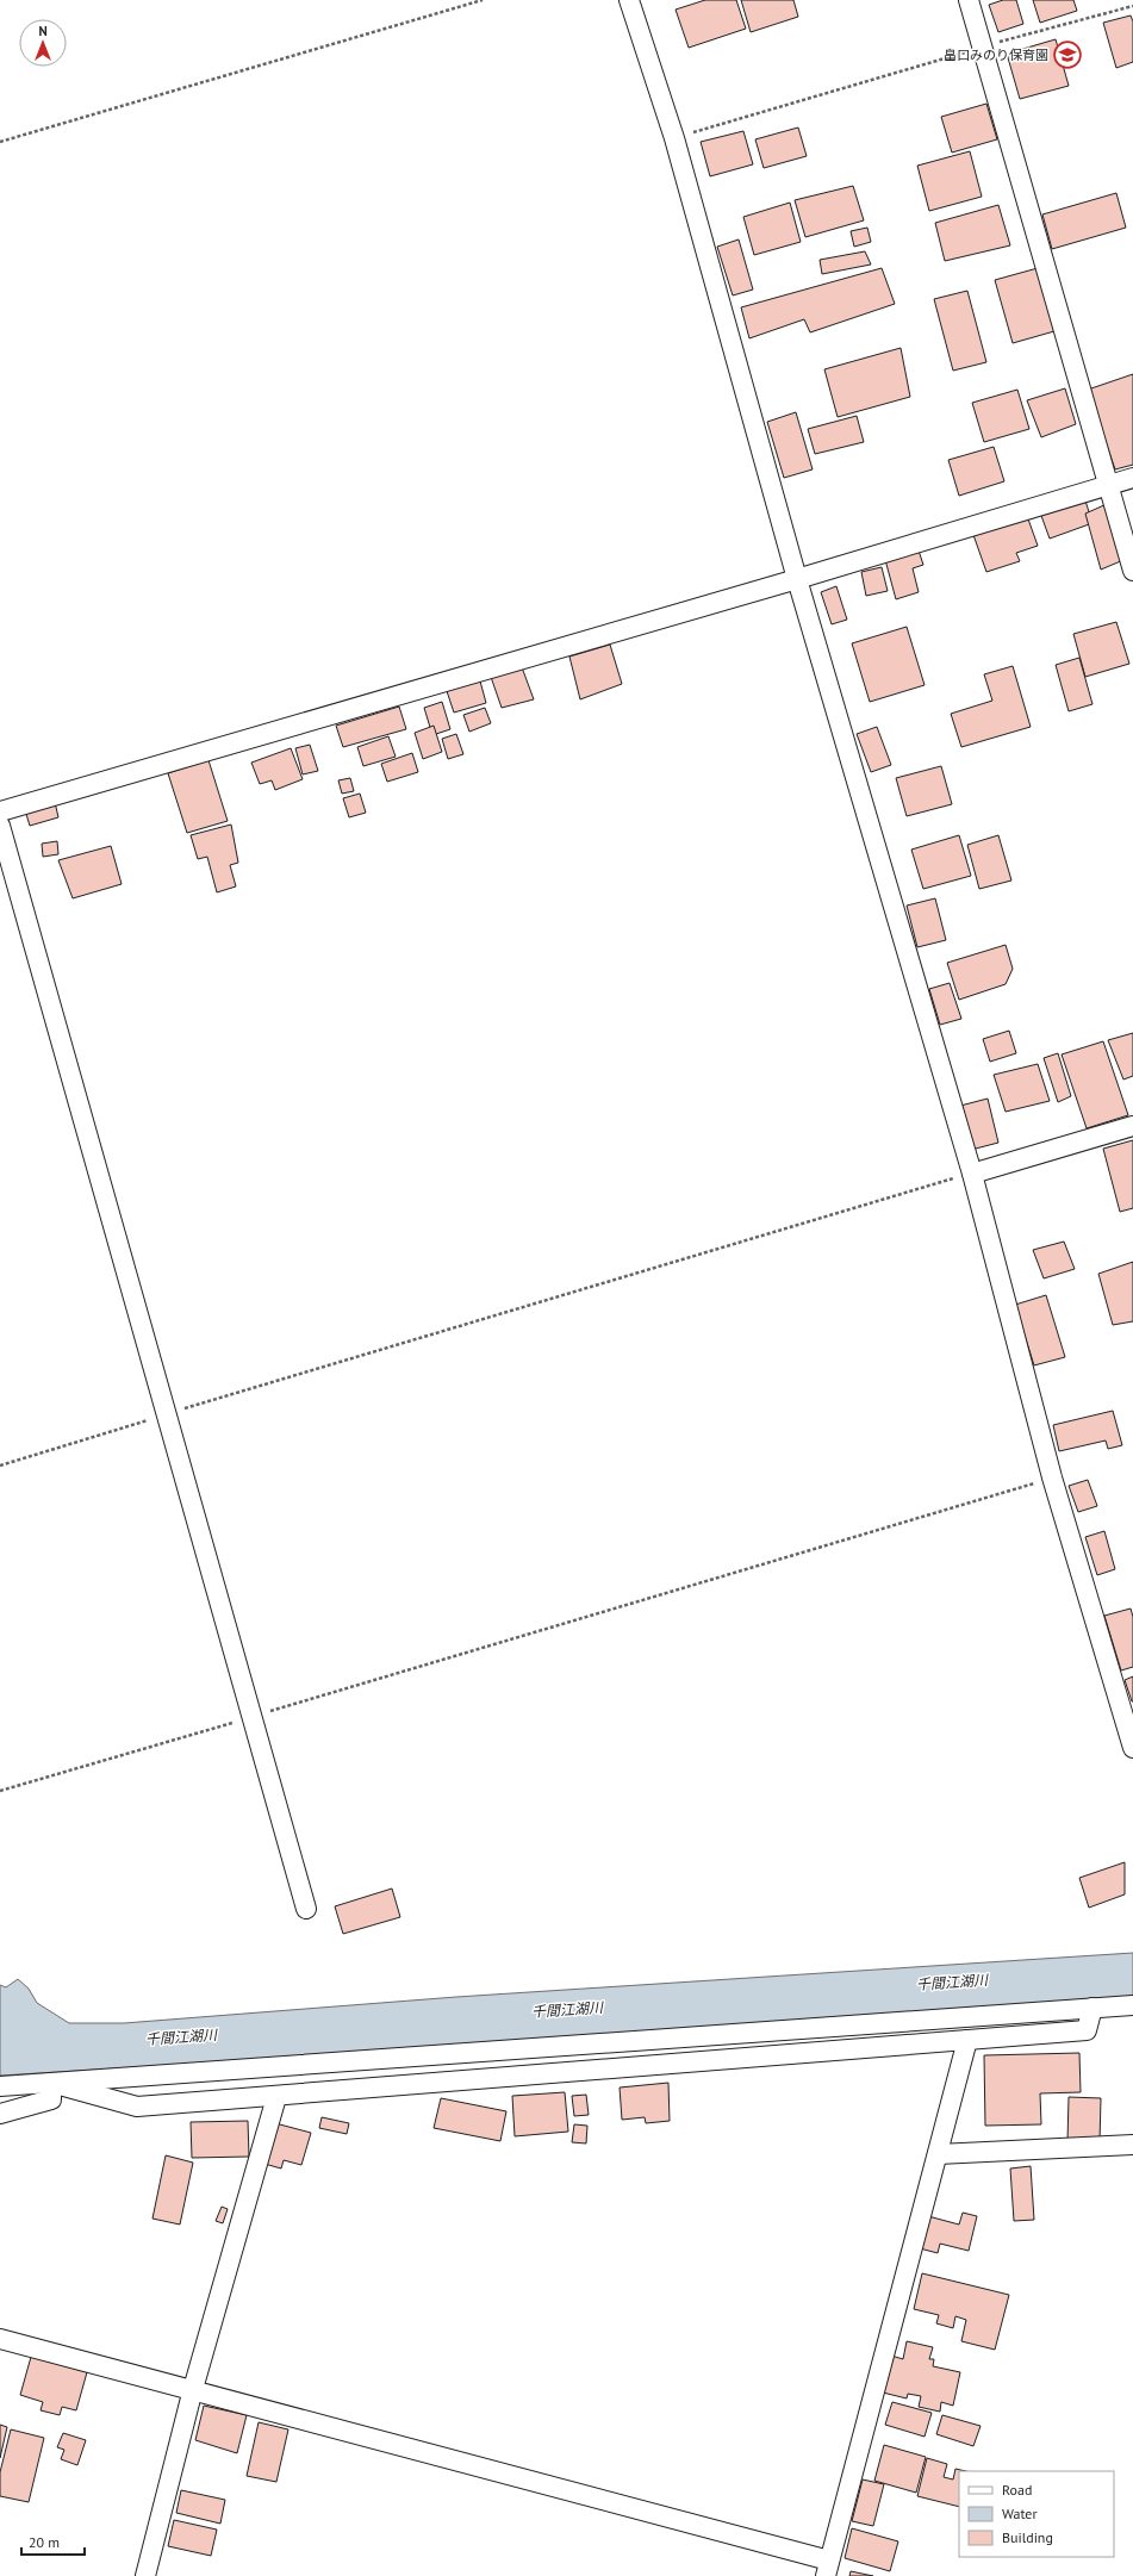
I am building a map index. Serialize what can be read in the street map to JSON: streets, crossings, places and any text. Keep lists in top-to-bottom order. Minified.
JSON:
{"water":["千間江湖川"],"places":{"school or university":["畠口みのり保育園"]},"legend":["Road","Water","Building"],"scale_bar":"20 m","north":"top"}
